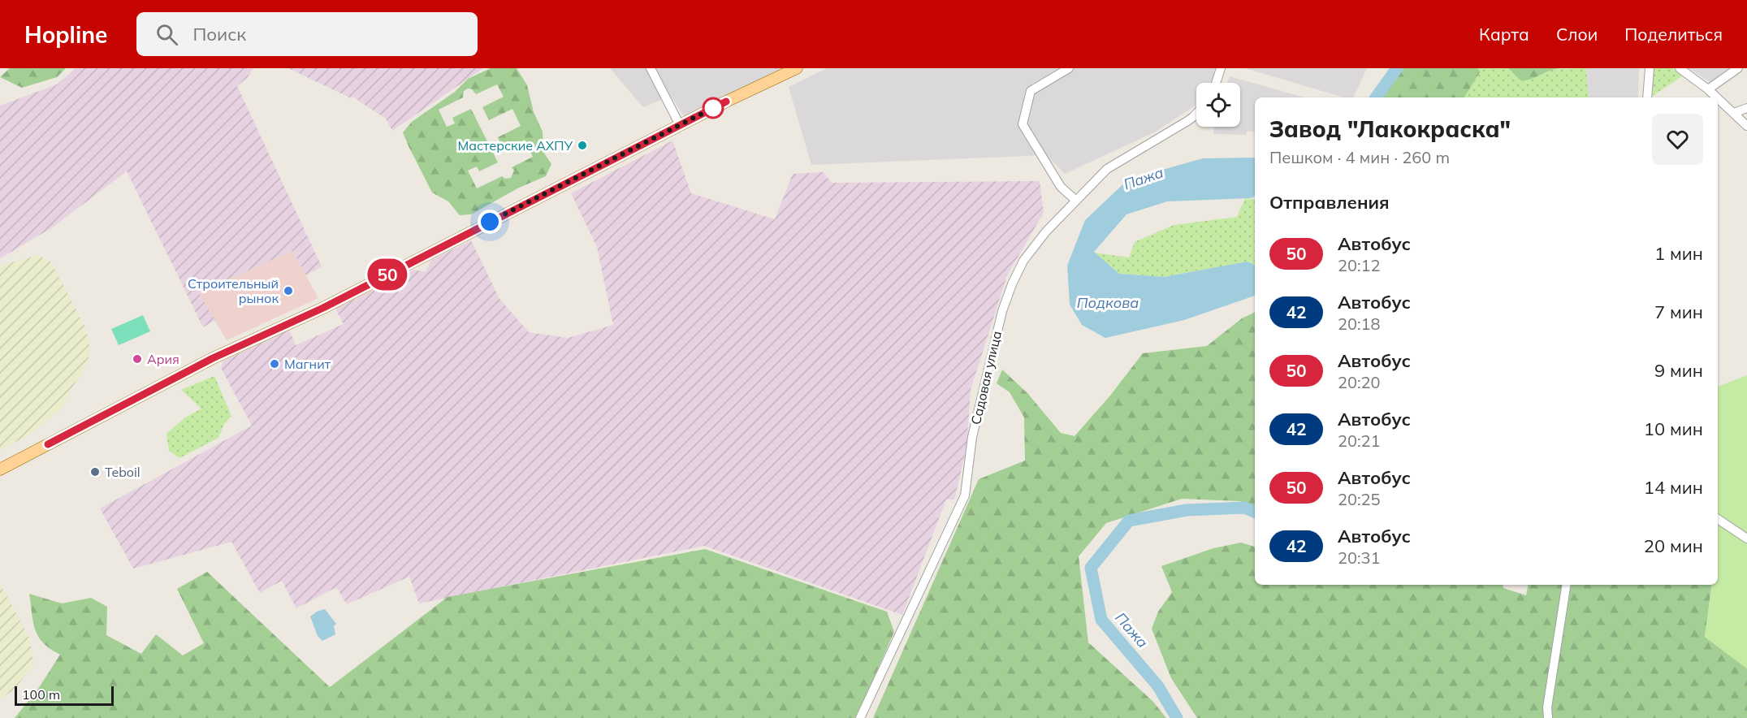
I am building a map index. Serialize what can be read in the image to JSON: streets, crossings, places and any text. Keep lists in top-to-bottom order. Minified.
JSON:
{"streets":{"street":["Садовая улица"]},"water":["Пажа","Подкова"],"places":["Мастерские АХПУ","Строительный рынок","Ария","Магнит","Teboil"],"lines":["bus line 50"],"scale_bar":"100 m","page":{"header":"Hopline","search":"Поиск","nav":["Карта","Слои","Поделиться"],"on_map":"50","heading":[["Завод \"Лакокраска\"","Пешком · 4 мин · 260 m"],"Отправления"],"list":[{"mark":"50","name":"Автобус","note":"20:12","value":"1 мин"},{"mark":"42","name":"Автобус","note":"20:18","value":"7 мин"},{"mark":"50","name":"Автобус","note":"20:20","value":"9 мин"},{"mark":"42","name":"Автобус","note":"20:21","value":"10 мин"},{"mark":"50","name":"Автобус","note":"20:25","value":"14 мин"},{"mark":"42","name":"Автобус","note":"20:31","value":"20 мин"}],"scale":"100 m"}}
